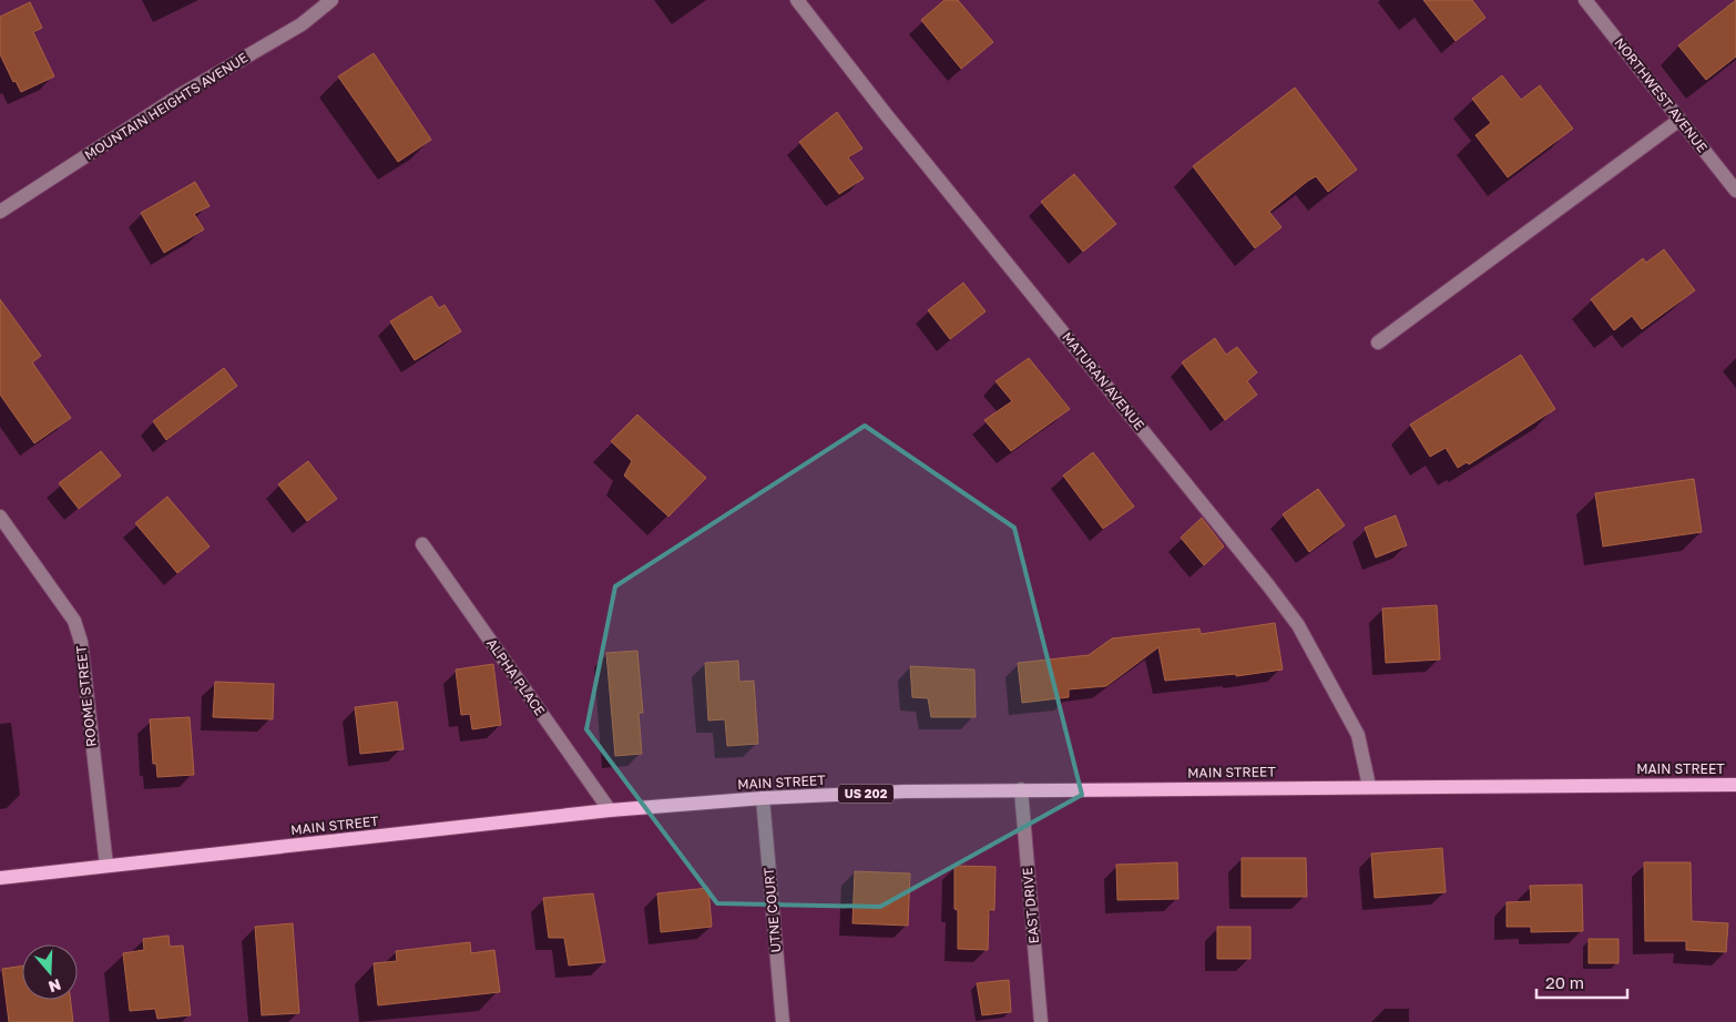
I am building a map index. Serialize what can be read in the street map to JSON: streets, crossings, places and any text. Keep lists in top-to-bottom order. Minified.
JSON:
{"streets":{"main road":["MAIN STREET","US 202"],"street":["NORTHWEST AVENUE","MOUNTAIN HEIGHTS AVENUE","MATURAN AVENUE","ALPHA PLACE","ROOME STREET","EAST DRIVE","UTNE COURT"]},"crossings":[["MATURAN AVENUE","MAIN STREET"],["ALPHA PLACE","MAIN STREET"],["ROOME STREET","MAIN STREET"],["MAIN STREET","EAST DRIVE"],["MAIN STREET","UTNE COURT"]],"scale_bar":"20 m","north":"bottom"}
